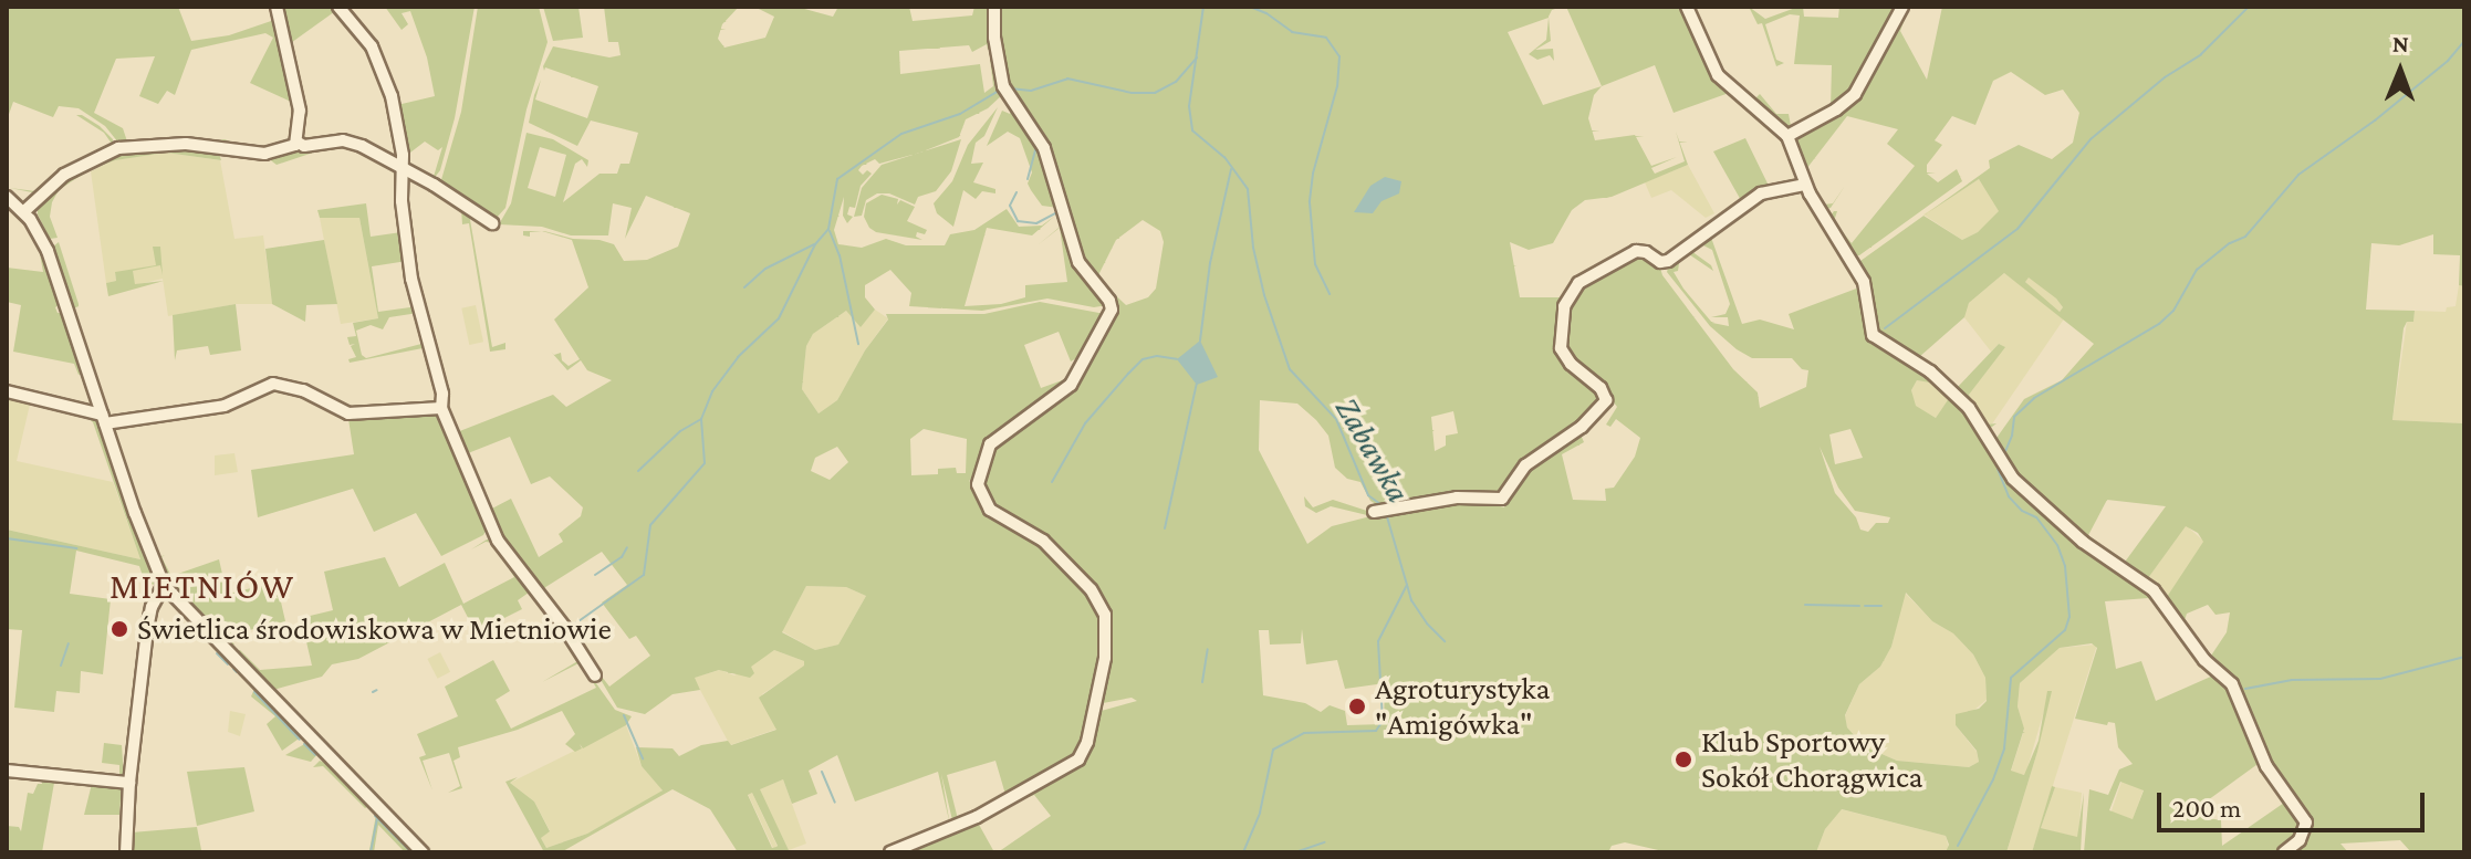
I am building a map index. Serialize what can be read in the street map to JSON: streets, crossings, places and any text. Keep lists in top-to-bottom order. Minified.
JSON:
{"districts":["MIETNIÓW"],"water":["Zabawka"],"places":["Świetlica środowiskowa w Mietniowie","Agroturystyka \"Amigówka\"","Klub Sportowy Sokół Chorągwica"],"scale_bar":"200 m","north":"top"}
